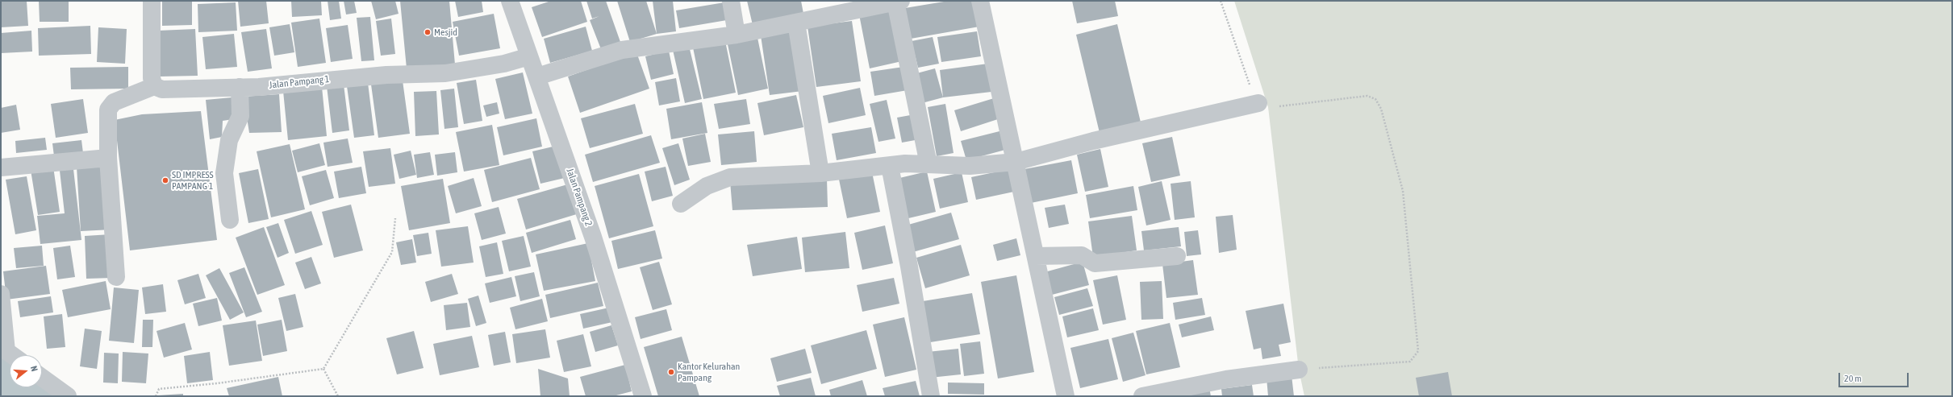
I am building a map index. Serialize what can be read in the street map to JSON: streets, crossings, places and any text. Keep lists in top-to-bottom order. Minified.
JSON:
{"streets":{"street":["Jalan Pampang 1","Jalan Pampang 2"]},"crossings":[["Jalan Pampang 1","Jalan Pampang 2"]],"places":["Mesjid","SD IMPRESS PAMPANG 1","Kantor Kelurahan Pampang"],"scale_bar":"20 m","north":"right"}
